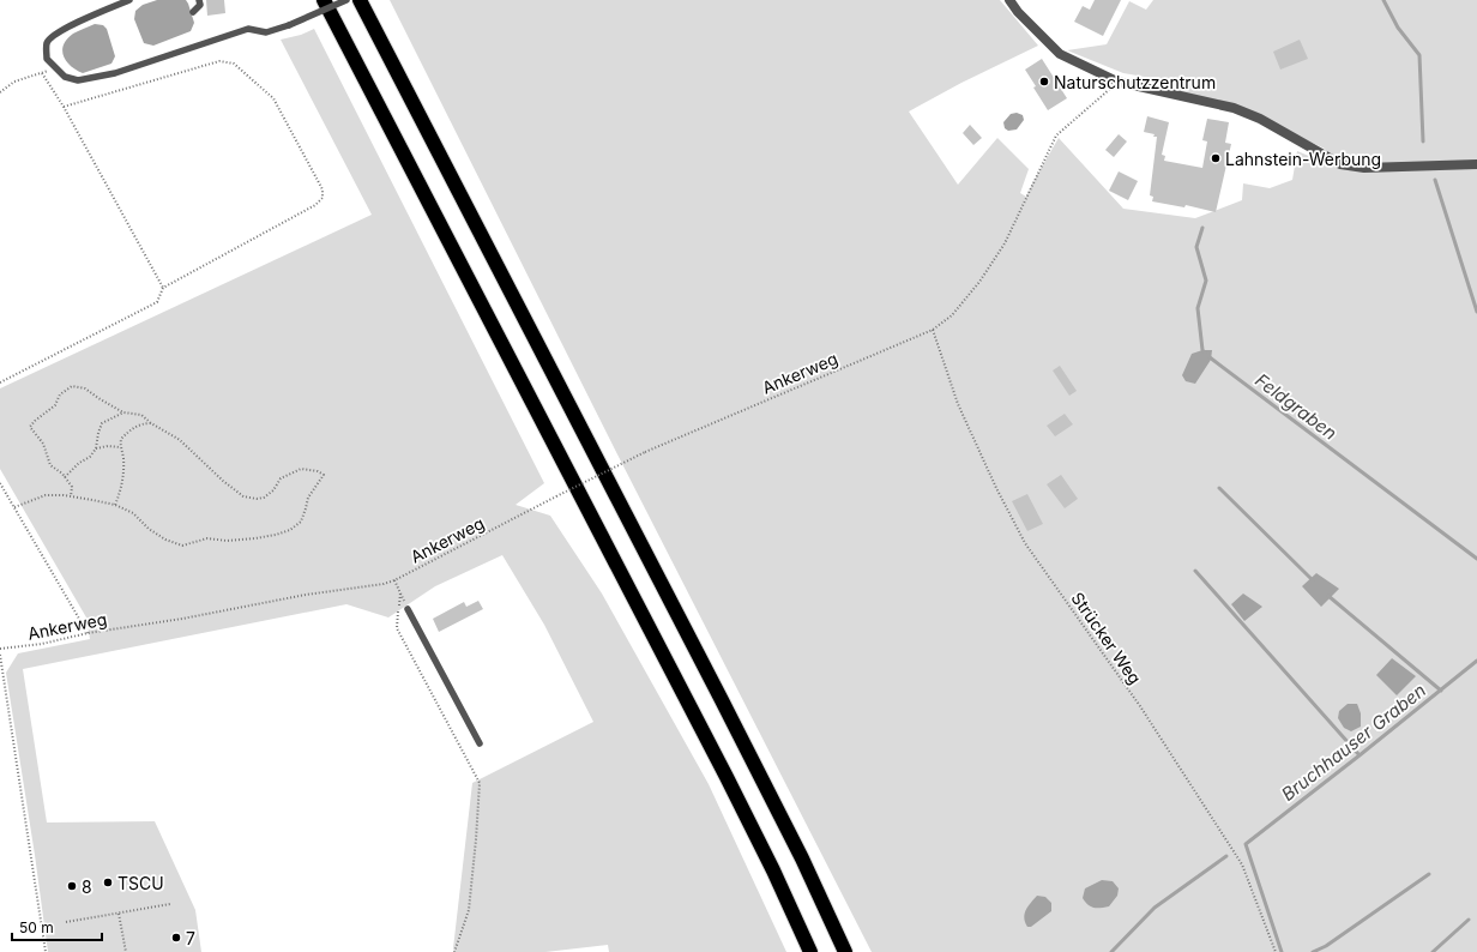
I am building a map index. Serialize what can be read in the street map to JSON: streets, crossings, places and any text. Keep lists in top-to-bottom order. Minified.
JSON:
{"streets":{"path":["Ankerweg","Strücker Weg"]},"crossings":[["Ankerweg","Strücker Weg"]],"water":["Feldgraben","Bruchhauser Graben"],"places":["Naturschutzzentrum","Lahnstein-Werbung","TSCU","8","7"],"scale_bar":"50 m"}
